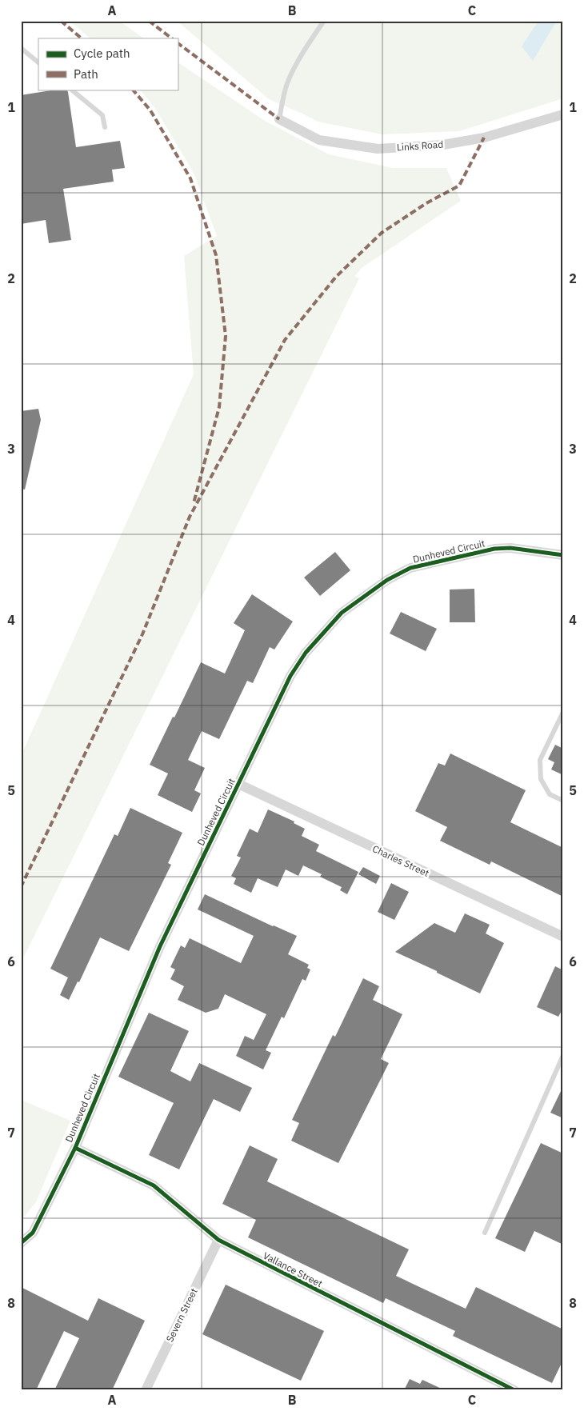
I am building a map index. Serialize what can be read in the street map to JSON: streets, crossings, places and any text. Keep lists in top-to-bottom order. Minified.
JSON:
{"streets":{"street":["Links Road","Dunheved Circuit","Charles Street","Vallance Street","Severn Street"]},"crossings":[["Dunheved Circuit","Charles Street"],["Dunheved Circuit","Vallance Street"],["Vallance Street","Severn Street"]],"legend":["Cycle path","Path"],"grid":{"columns":["A","B","C"],"rows":["1","2","3","4","5","6","7","8"]}}
